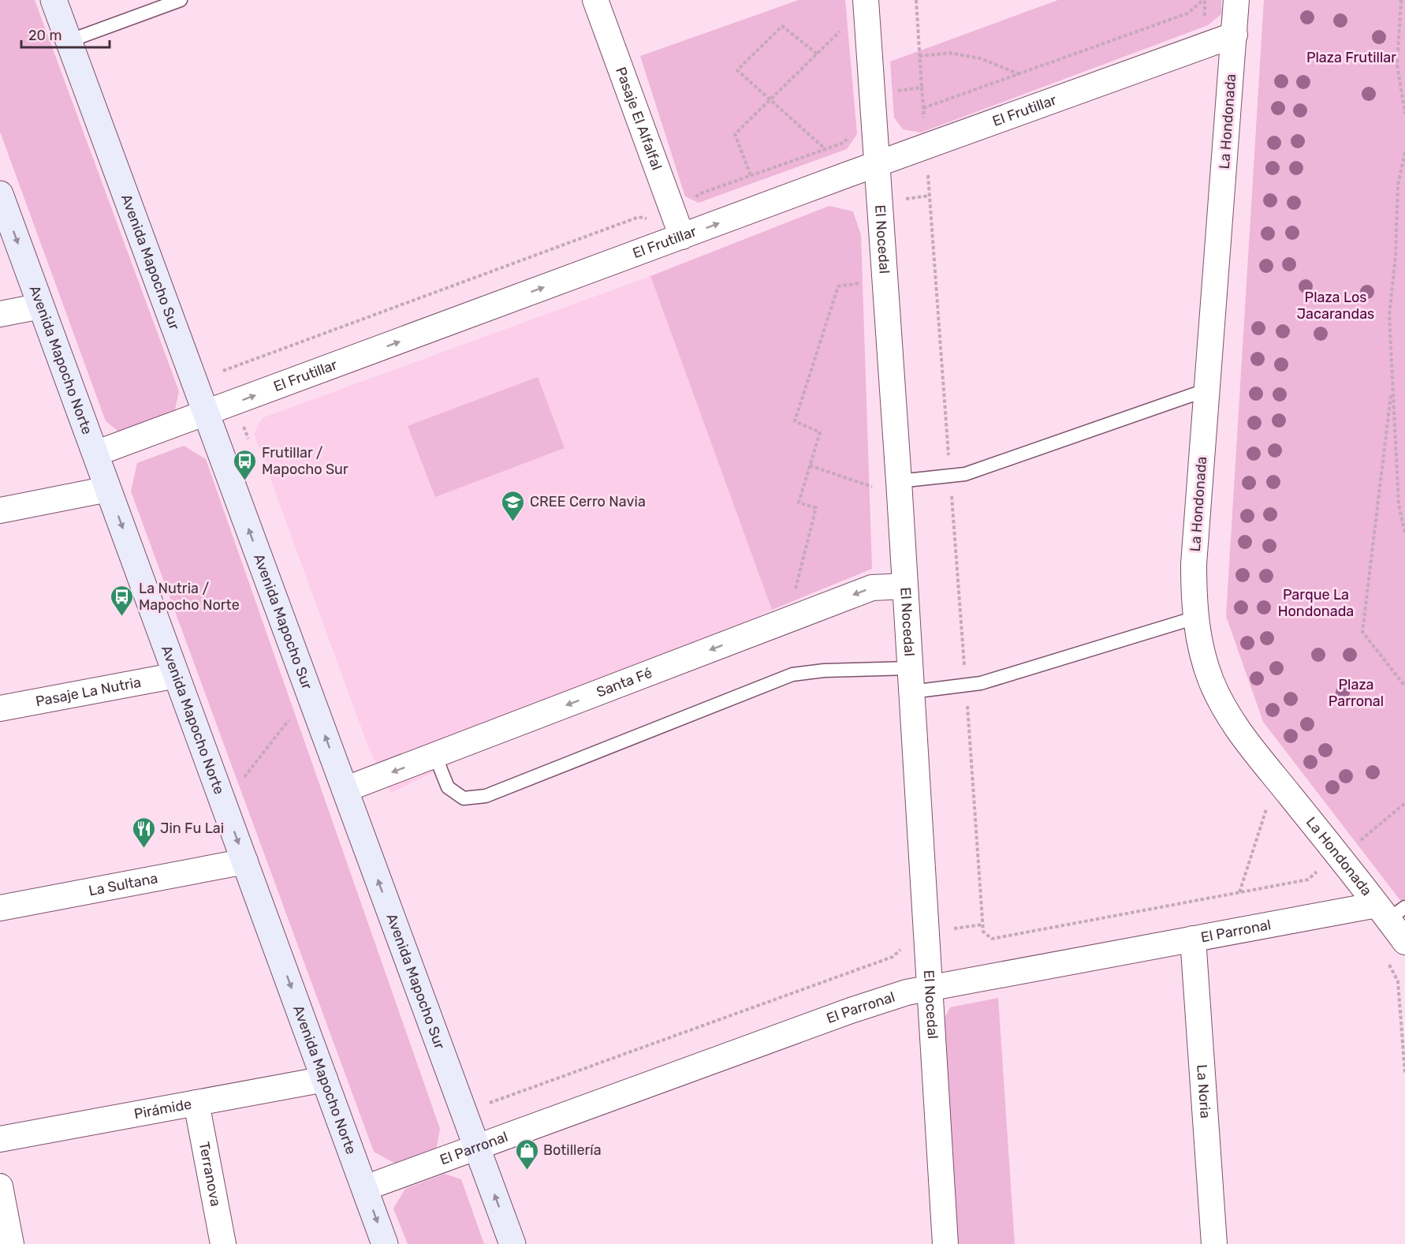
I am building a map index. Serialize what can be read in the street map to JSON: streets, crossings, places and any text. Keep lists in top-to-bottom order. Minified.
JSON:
{"streets":{"street":["El Frutillar","Pasaje El Alfalfal","La Hondonada","El Nocedal","Avenida Mapocho Sur","Avenida Mapocho Norte","Santa Fé","Pasaje La Nutria","La Sultana","El Parronal","La Noria","Pirámide","Terranova"]},"crossings":[["El Frutillar","Pasaje El Alfalfal"],["El Frutillar","La Hondonada"],["El Frutillar","El Nocedal"],["El Frutillar","Avenida Mapocho Sur"],["El Frutillar","Avenida Mapocho Norte"],["La Hondonada","El Parronal"],["El Nocedal","Santa Fé"],["El Nocedal","El Parronal"],["Avenida Mapocho Sur","Santa Fé"],["Avenida Mapocho Sur","El Parronal"],["Avenida Mapocho Norte","Pasaje La Nutria"],["Avenida Mapocho Norte","La Sultana"],["Avenida Mapocho Norte","El Parronal"],["Avenida Mapocho Norte","Pirámide"],["El Parronal","La Noria"],["Pirámide","Terranova"]],"one_way":["El Frutillar","Avenida Mapocho Sur","Avenida Mapocho Norte","Santa Fé"],"parks":["Plaza Frutillar","Plaza Los Jacarandas","Parque La Hondonada","Plaza Parronal"],"places":{"bus stop":["Frutillar / Mapocho Sur","La Nutria / Mapocho Norte"],"school or university":["CREE Cerro Navia"],"restaurant":["Jin Fu Lai"],"shop":["Botillería"]},"scale_bar":"20 m"}
